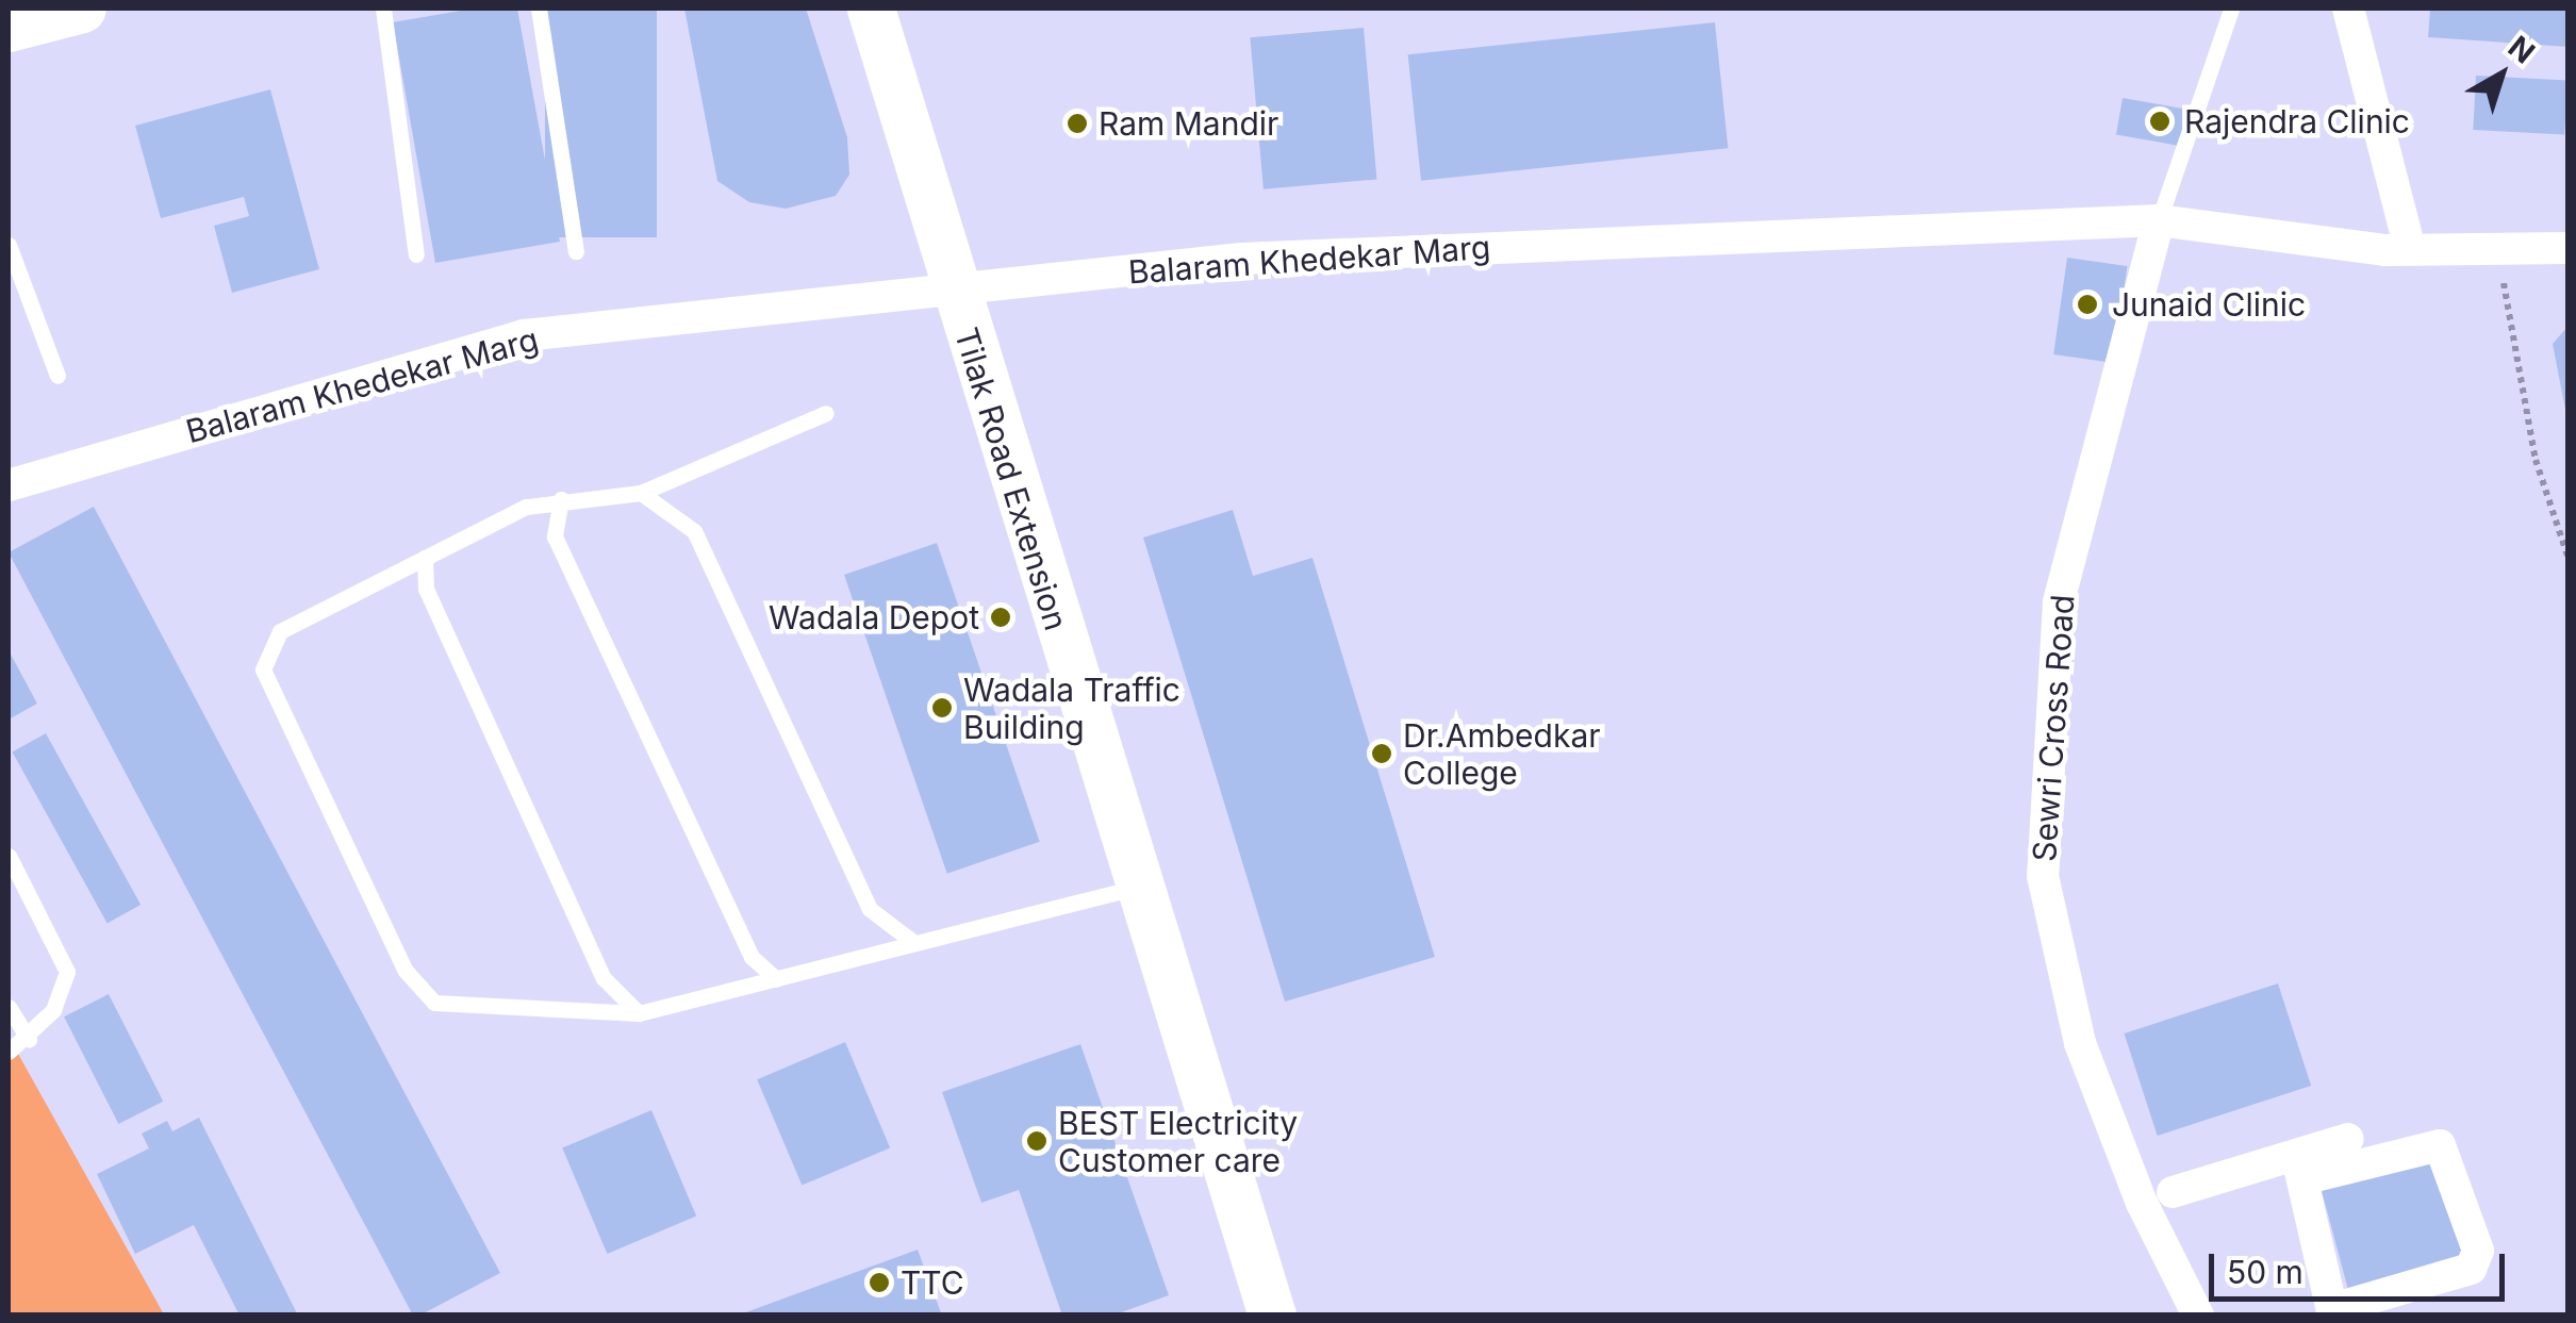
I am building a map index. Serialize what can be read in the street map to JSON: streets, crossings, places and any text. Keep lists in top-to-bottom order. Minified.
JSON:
{"streets":{"main road":["Tilak Road Extension"],"street":["Balaram Khedekar Marg","Sewri Cross Road"]},"crossings":[["Balaram Khedekar Marg","Tilak Road Extension"],["Balaram Khedekar Marg","Sewri Cross Road"]],"places":["Rajendra Clinic","Ram Mandir","Junaid Clinic","Wadala Depot","Wadala Traffic Building","Dr.Ambedkar College","BEST Electricity Customer care","TTC"],"scale_bar":"50 m","north":"top right"}
